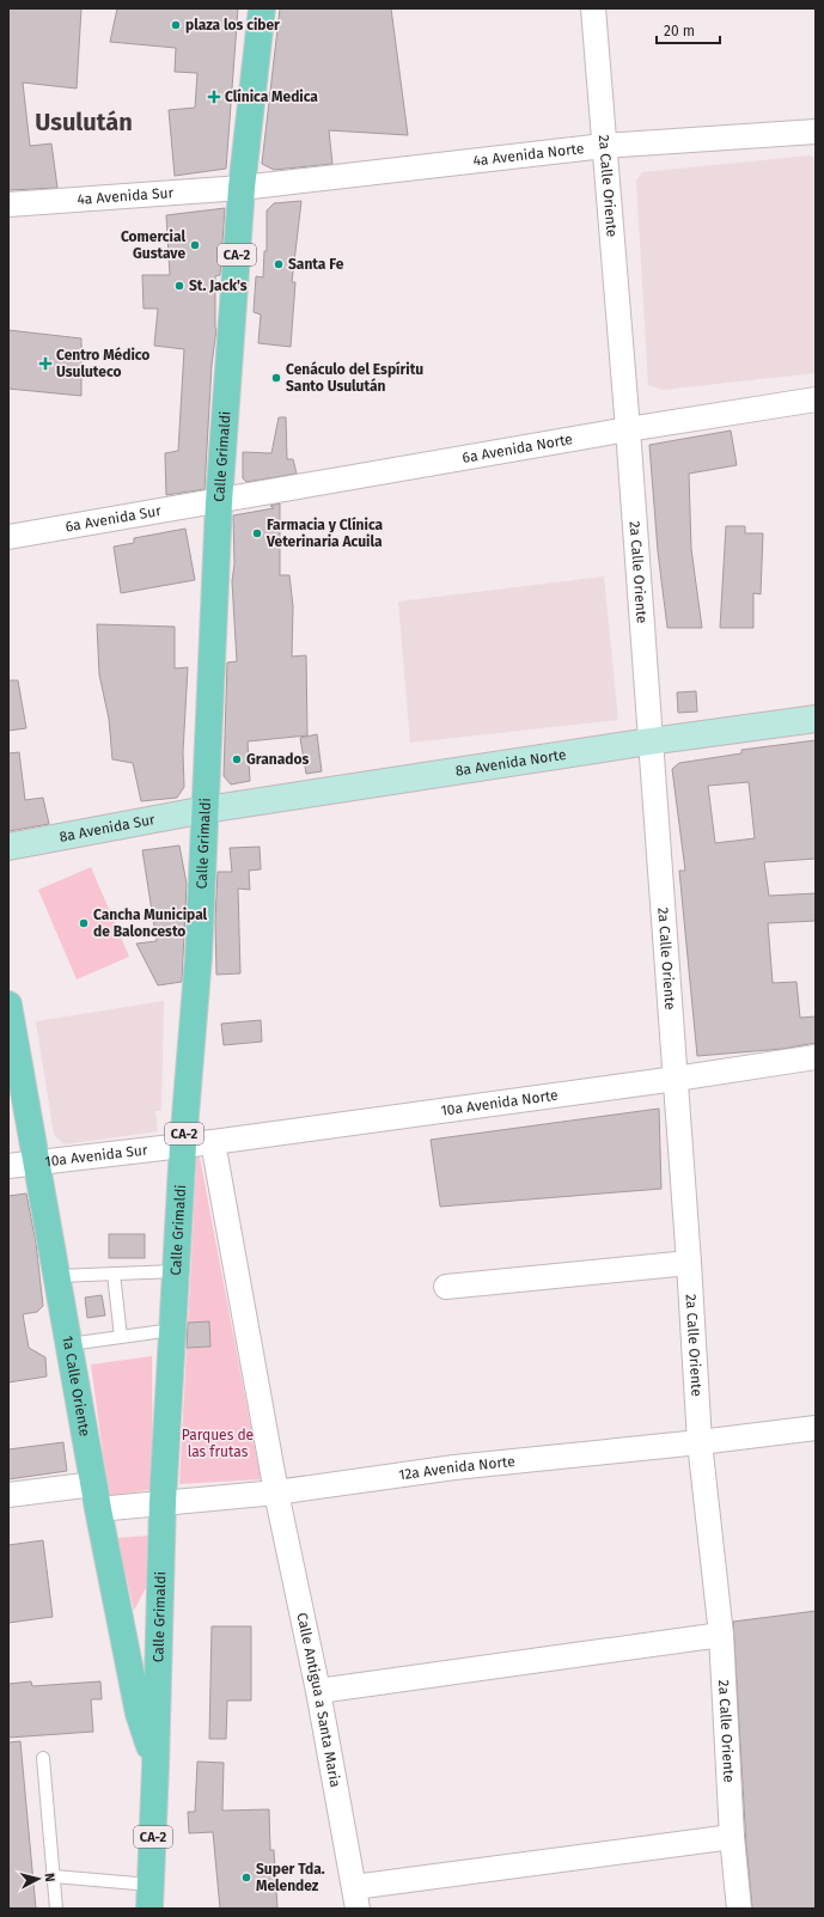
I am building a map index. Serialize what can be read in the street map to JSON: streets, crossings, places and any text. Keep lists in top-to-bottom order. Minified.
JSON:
{"streets":{"main road":["CA-2","Calle Grimaldi","1a Calle Oriente"],"street":["4a Avenida Norte","2a Calle Oriente","4a Avenida Sur","6a Avenida Norte","6a Avenida Sur","8a Avenida Norte","8a Avenida Sur","10a Avenida Norte","10a Avenida Sur","12a Avenida Norte","Calle Antigua a Santa Maria"]},"crossings":[["4a Avenida Norte","2a Calle Oriente"],["4a Avenida Norte","4a Avenida Sur"],["4a Avenida Norte","Calle Grimaldi"],["2a Calle Oriente","6a Avenida Norte"],["2a Calle Oriente","8a Avenida Norte"],["2a Calle Oriente","10a Avenida Norte"],["2a Calle Oriente","12a Avenida Norte"],["4a Avenida Sur","Calle Grimaldi"],["CA-2","Calle Grimaldi"],["CA-2","1a Calle Oriente"],["6a Avenida Norte","Calle Grimaldi"],["6a Avenida Norte","6a Avenida Sur"],["Calle Grimaldi","6a Avenida Sur"],["Calle Grimaldi","8a Avenida Norte"],["Calle Grimaldi","8a Avenida Sur"],["Calle Grimaldi","10a Avenida Norte"],["Calle Grimaldi","10a Avenida Sur"],["Calle Grimaldi","1a Calle Oriente"],["Calle Grimaldi","12a Avenida Norte"],["8a Avenida Norte","8a Avenida Sur"],["10a Avenida Norte","10a Avenida Sur"],["10a Avenida Norte","Calle Antigua a Santa Maria"],["10a Avenida Sur","1a Calle Oriente"],["1a Calle Oriente","12a Avenida Norte"],["12a Avenida Norte","Calle Antigua a Santa Maria"]],"districts":["Usulután"],"parks":["Parques de las frutas"],"places":{"other":["plaza los ciber","Comercial Gustave","Santa Fe","St. Jack's","Cenáculo del Espíritu Santo Usulután","Farmacia y Clínica Veterinaria Acuila","Granados","Cancha Municipal de Baloncesto","Super Tda. Melendez"],"health":["Clínica Medica","Centro Médico Usuluteco"]},"scale_bar":"20 m","north":"right"}
